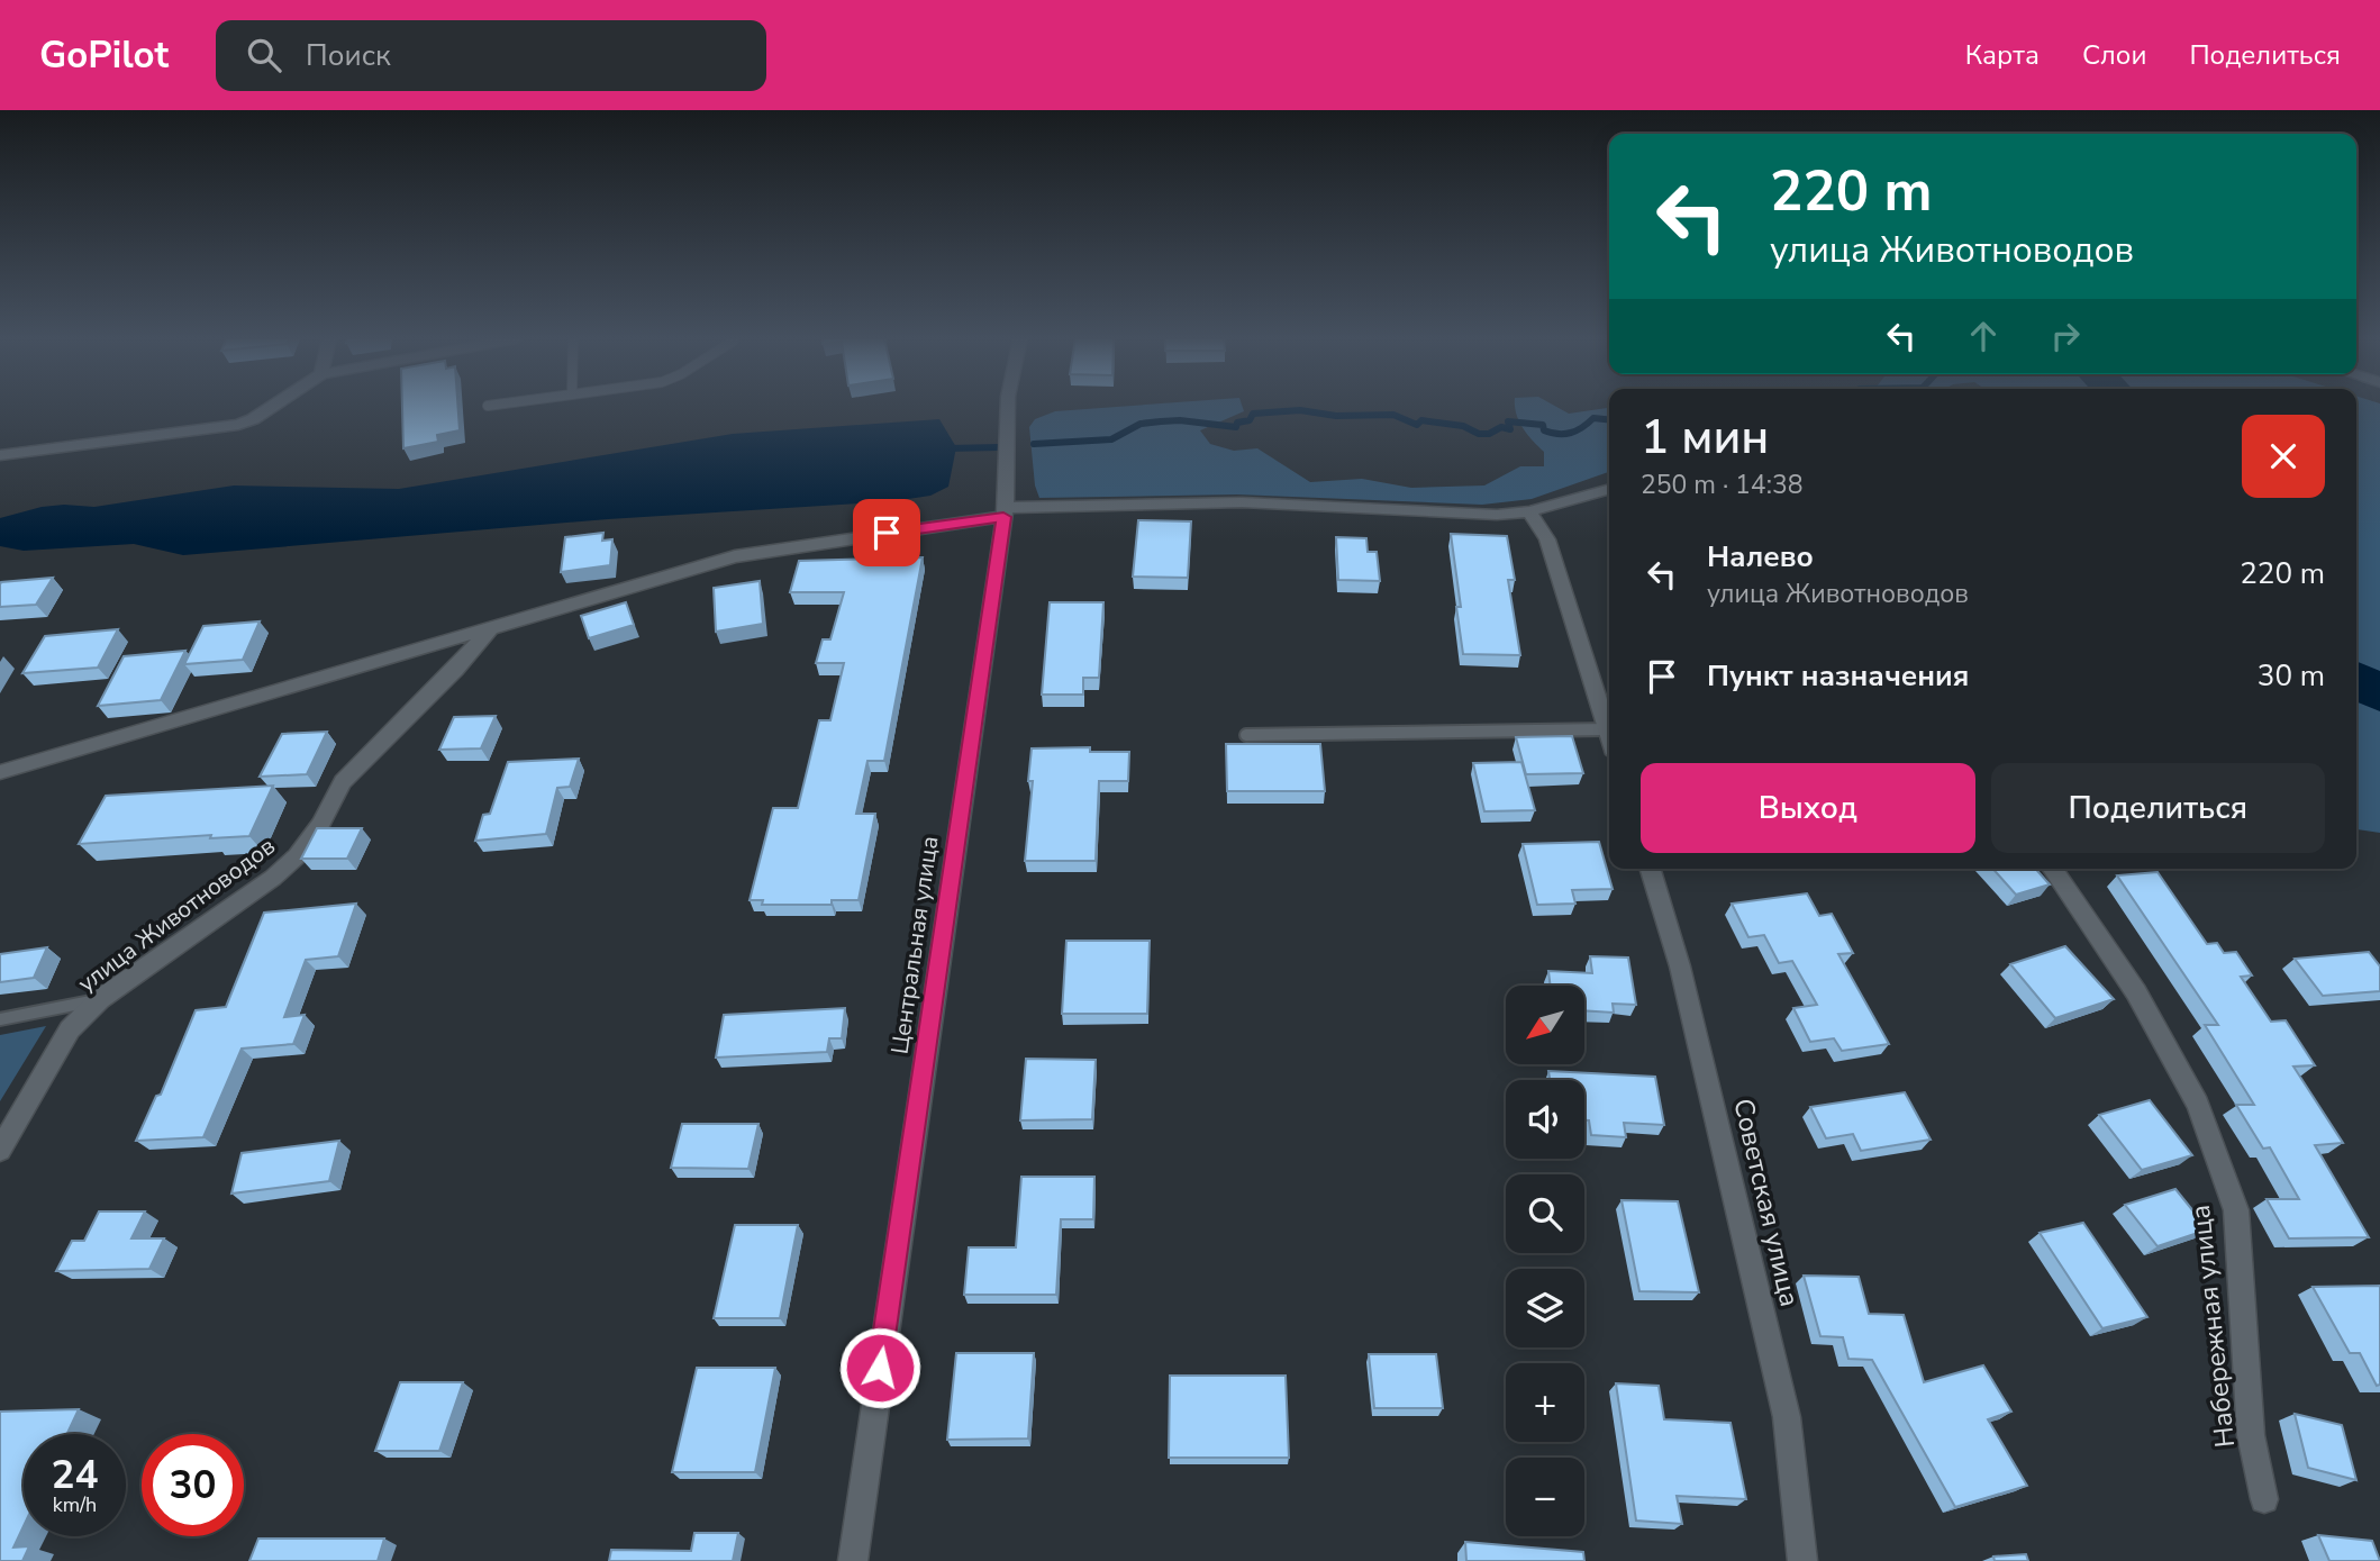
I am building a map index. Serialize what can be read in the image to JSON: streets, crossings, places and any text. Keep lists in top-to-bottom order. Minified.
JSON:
{"streets":{"street":["улица Животноводов","Центральная улица","Советская улица","Набережная улица"]},"north":"bottom left","page":{"header":"GoPilot","search":"Поиск","nav":["Карта","Слои","Поделиться"],"turn":["220 m","улица Животноводов"],"heading":["1 мин","250 m · 14:38"],"list":[{"name":"Налево","note":"улица Животноводов","value":"220 m"},{"name":"Пункт назначения","value":"30 m"}],"buttons":["Выход","Поделиться"],"map_buttons":["+","−"],"speed":"24 km/h","limit":"30"}}
